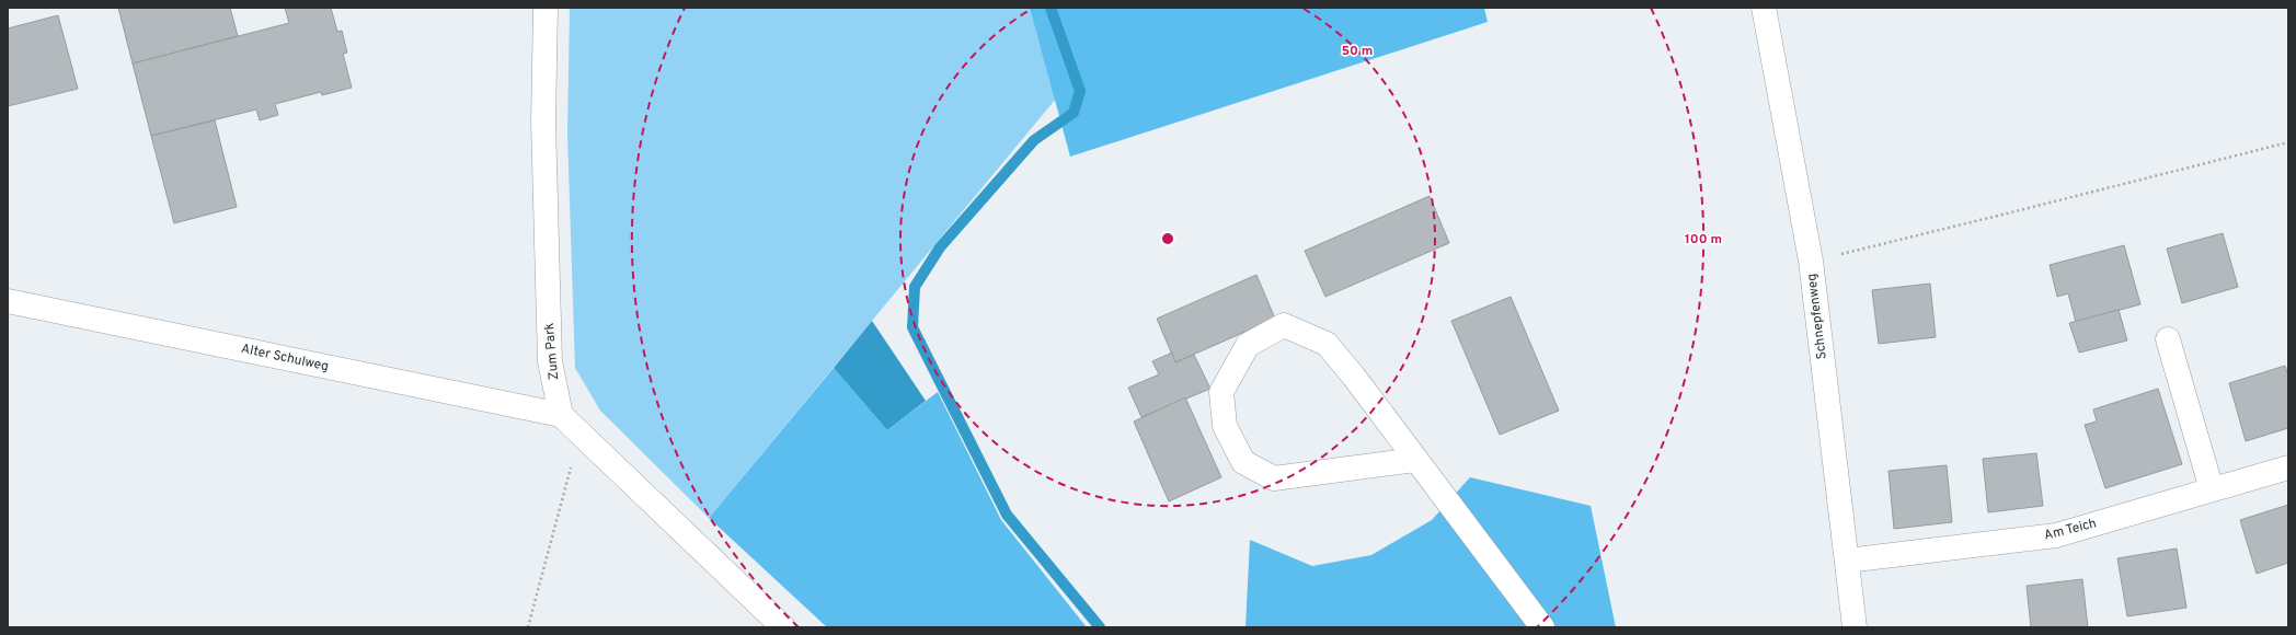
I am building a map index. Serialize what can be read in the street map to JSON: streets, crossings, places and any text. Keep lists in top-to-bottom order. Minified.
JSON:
{"streets":{"street":["Schnepfenweg","Zum Park","Alter Schulweg","Am Teich"]},"crossings":[["Schnepfenweg","Am Teich"],["Zum Park","Alter Schulweg"]],"rings":["50 m","100 m"]}
